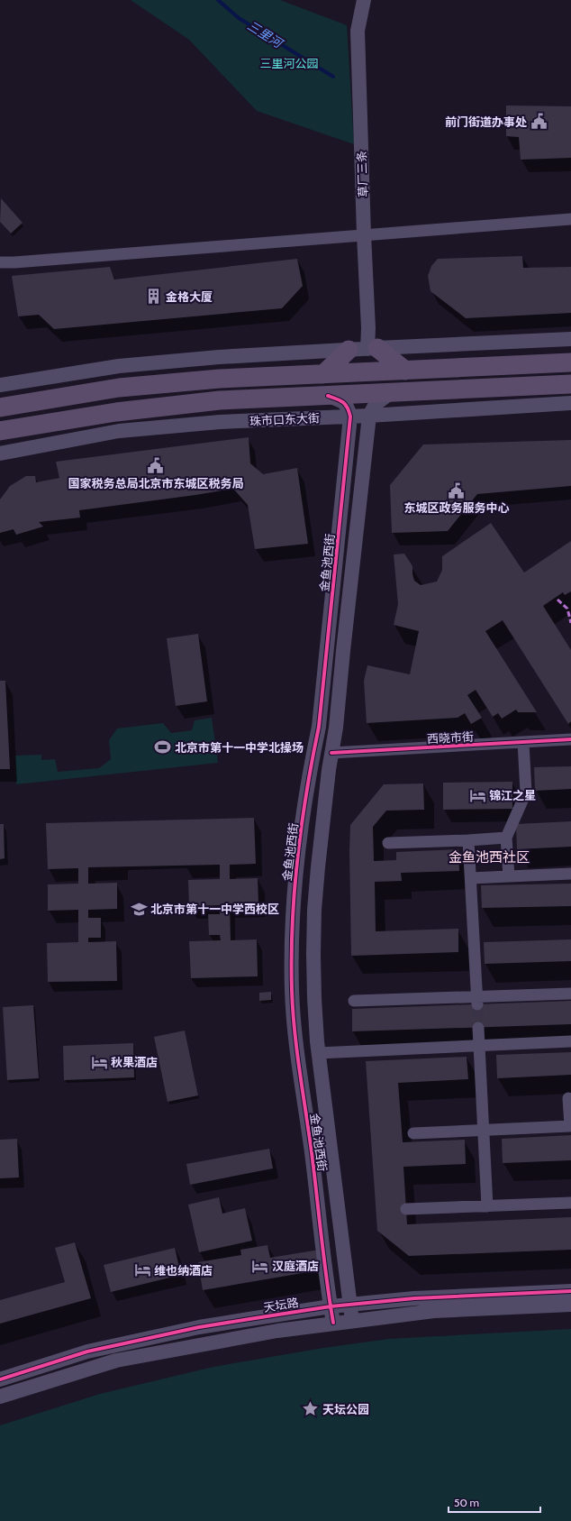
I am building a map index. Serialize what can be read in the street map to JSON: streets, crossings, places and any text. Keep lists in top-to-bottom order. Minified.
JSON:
{"streets":{"main road":["珠市口东大街"],"street":["草厂三条","金鱼池西街","西晓市街","天坛路"]},"crossings":[["珠市口东大街","金鱼池西街"],["金鱼池西街","西晓市街"],["金鱼池西街","天坛路"]],"districts":["金鱼池西社区"],"water":["三里河"],"parks":["三里河公园"],"places":{"public building":["前门街道办事处","国家税务总局北京市东城区税务局","东城区政务服务中心"],"building":["金格大厦"],"sports":["北京市第十一中学北操场"],"hotel":["锦江之星","秋果酒店","汉庭酒店","维也纳酒店"],"school or university":["北京市第十一中学西校区"],"place":["天坛公园"]},"scale_bar":"50 m"}
